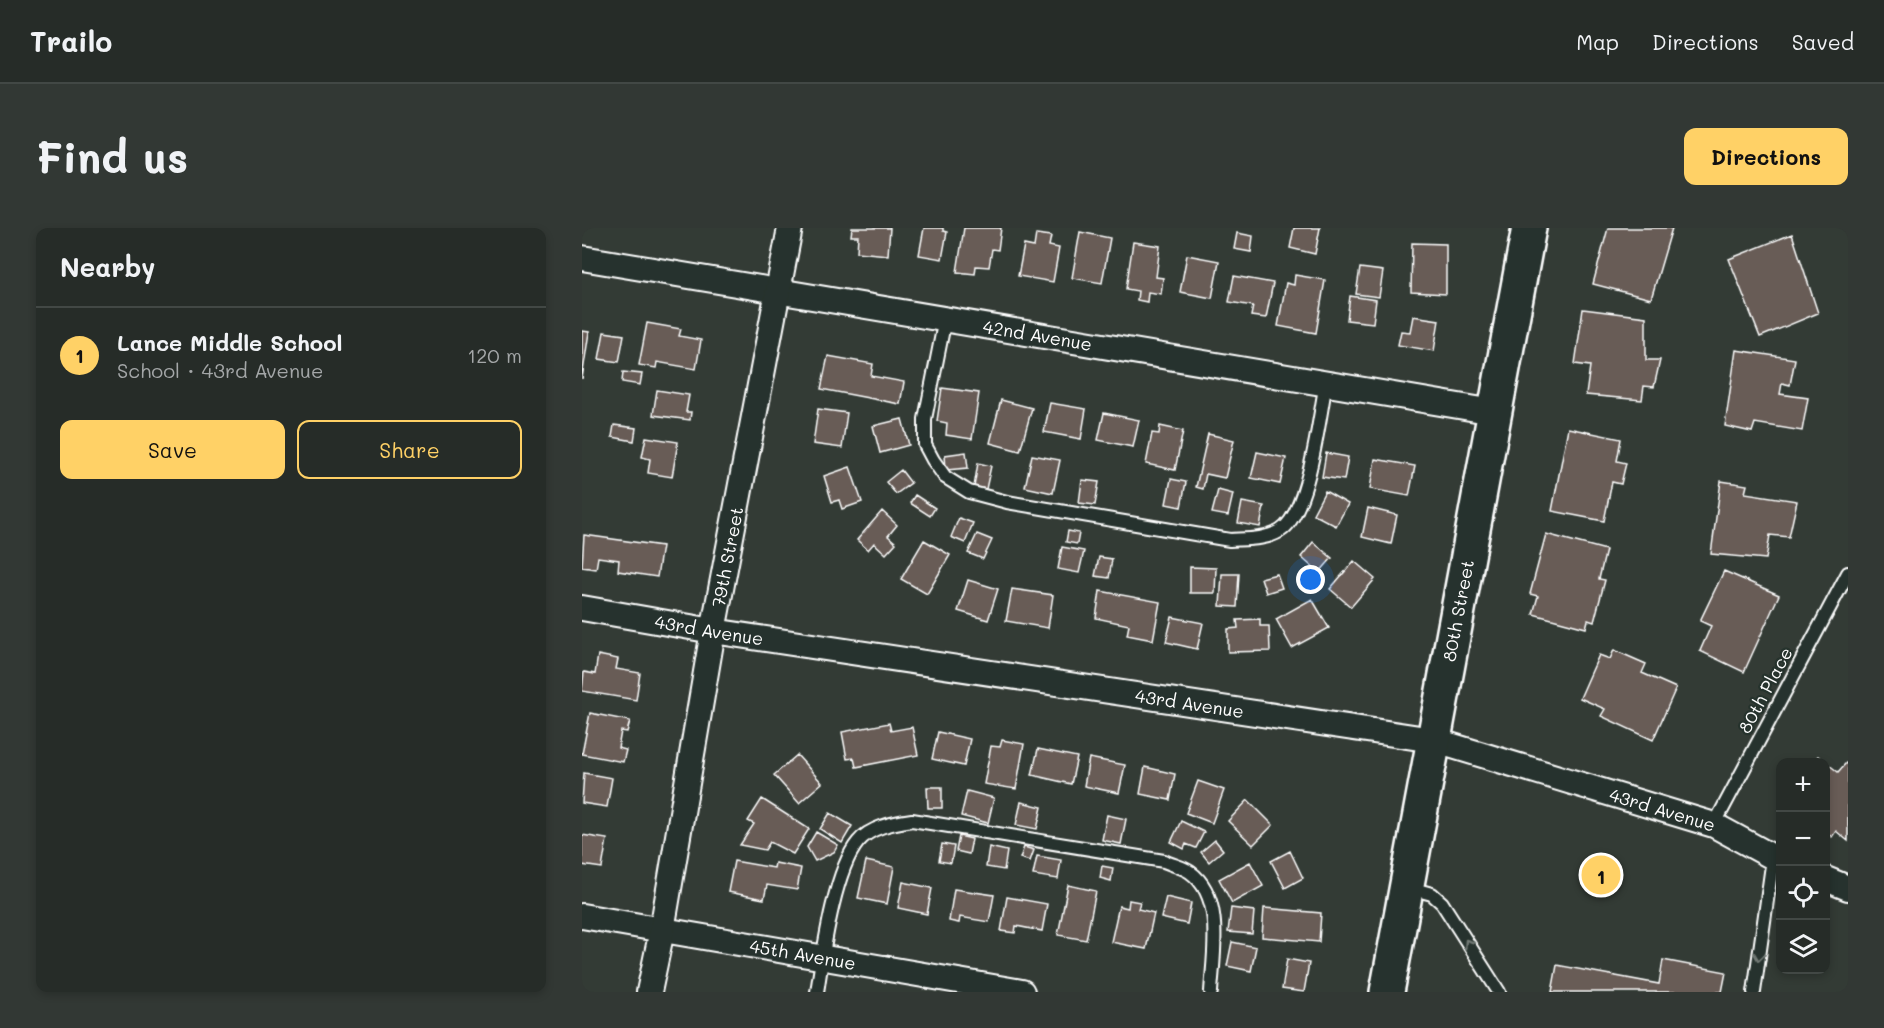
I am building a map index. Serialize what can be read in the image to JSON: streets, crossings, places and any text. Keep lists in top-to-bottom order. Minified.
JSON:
{"streets":{"street":["42nd Avenue","79th Street","80th Street","43rd Avenue","45th Avenue"],"lane":["80th Place"]},"crossings":[["42nd Avenue","79th Street"],["42nd Avenue","80th Street"],["79th Street","43rd Avenue"],["79th Street","45th Avenue"],["80th Street","43rd Avenue"],["43rd Avenue","80th Place"]],"page":{"header":"Trailo","nav":["Map","Directions","Saved"],"buttons":["Directions",["Save","Share"]],"title":"Find us","heading":"Nearby","list":[{"mark":"1","name":"Lance Middle School","note":"School · 43rd Avenue","value":"120 m"}],"map_buttons":["+","−"],"pins":"1"}}
